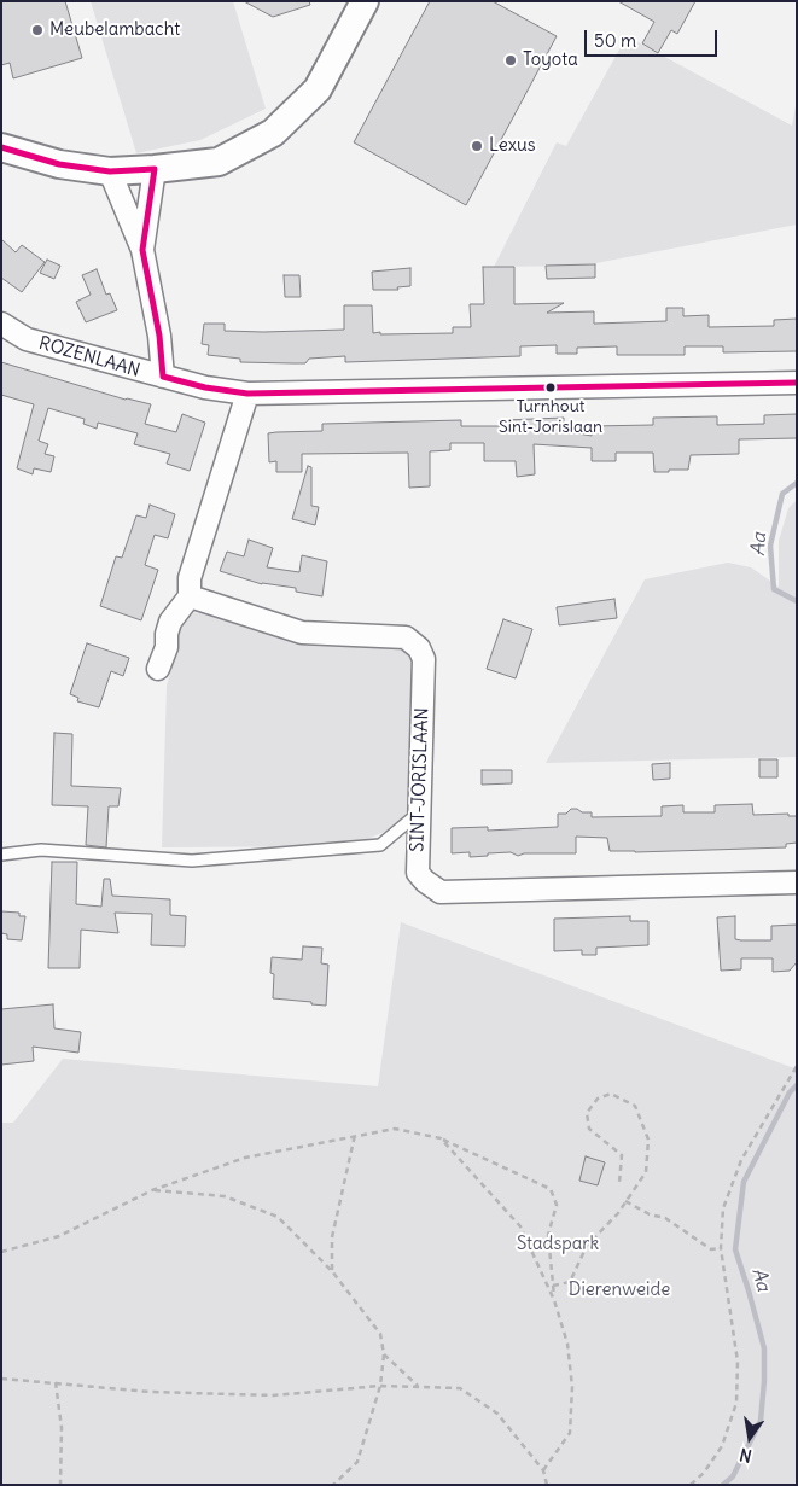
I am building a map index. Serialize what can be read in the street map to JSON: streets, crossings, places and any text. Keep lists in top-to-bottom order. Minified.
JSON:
{"streets":{"street":["ROZENLAAN","SINT-JORISLAAN"]},"water":["Aa"],"parks":["Stadspark","Dierenweide"],"places":["Meubelambacht","Toyota","Lexus","Turnhout Sint-Jorislaan"],"scale_bar":"50 m","north":"bottom"}
